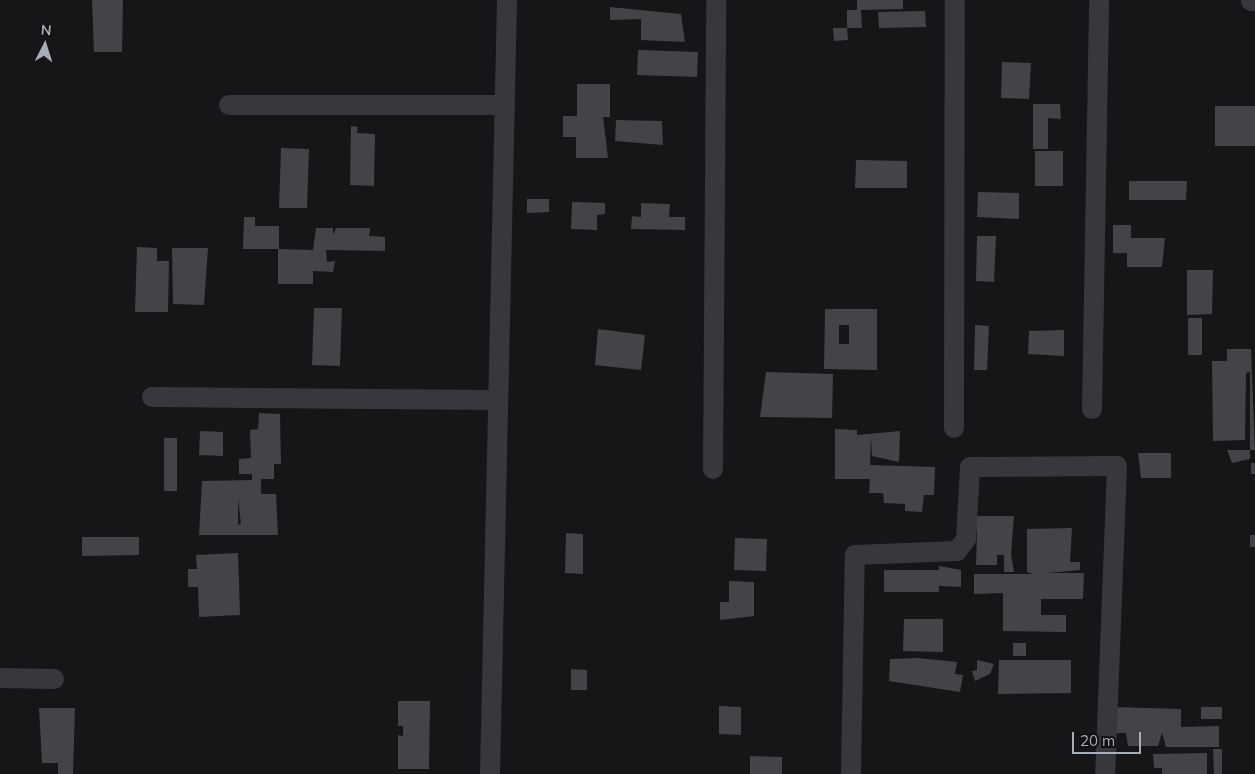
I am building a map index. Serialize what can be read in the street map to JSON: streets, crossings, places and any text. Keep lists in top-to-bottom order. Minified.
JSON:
{"scale_bar":"20 m","north":"top"}
